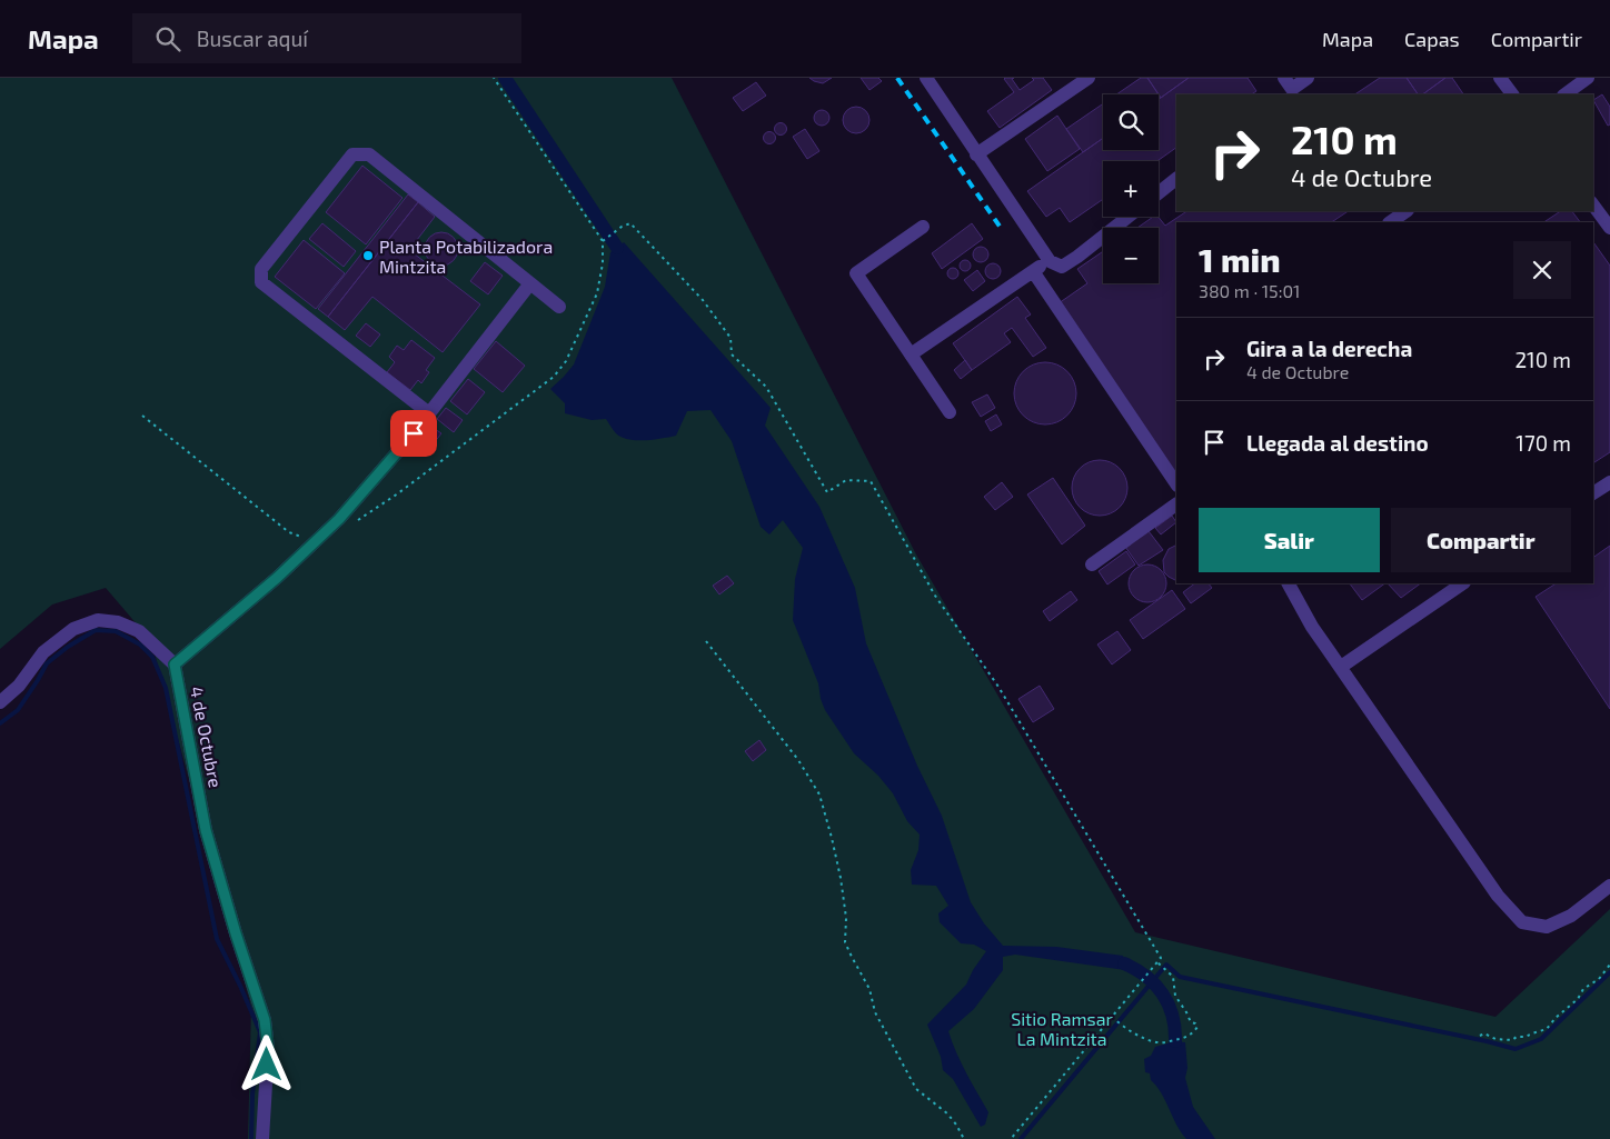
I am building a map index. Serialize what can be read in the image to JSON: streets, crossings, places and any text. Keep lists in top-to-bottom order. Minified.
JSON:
{"streets":{"street":["4 de Octubre"]},"parks":["Sitio Ramsar La Mintzita"],"places":["Planta Potabilizadora Mintzita"],"page":{"header":"Mapa","search":"Buscar aquí","nav":["Mapa","Capas","Compartir"],"map_buttons":["+","−"],"turn":["210 m","4 de Octubre"],"heading":["1 min","380 m · 15:01"],"list":[{"name":"Gira a la derecha","note":"4 de Octubre","value":"210 m"},{"name":"Llegada al destino","value":"170 m"}],"buttons":["Salir","Compartir"]}}
